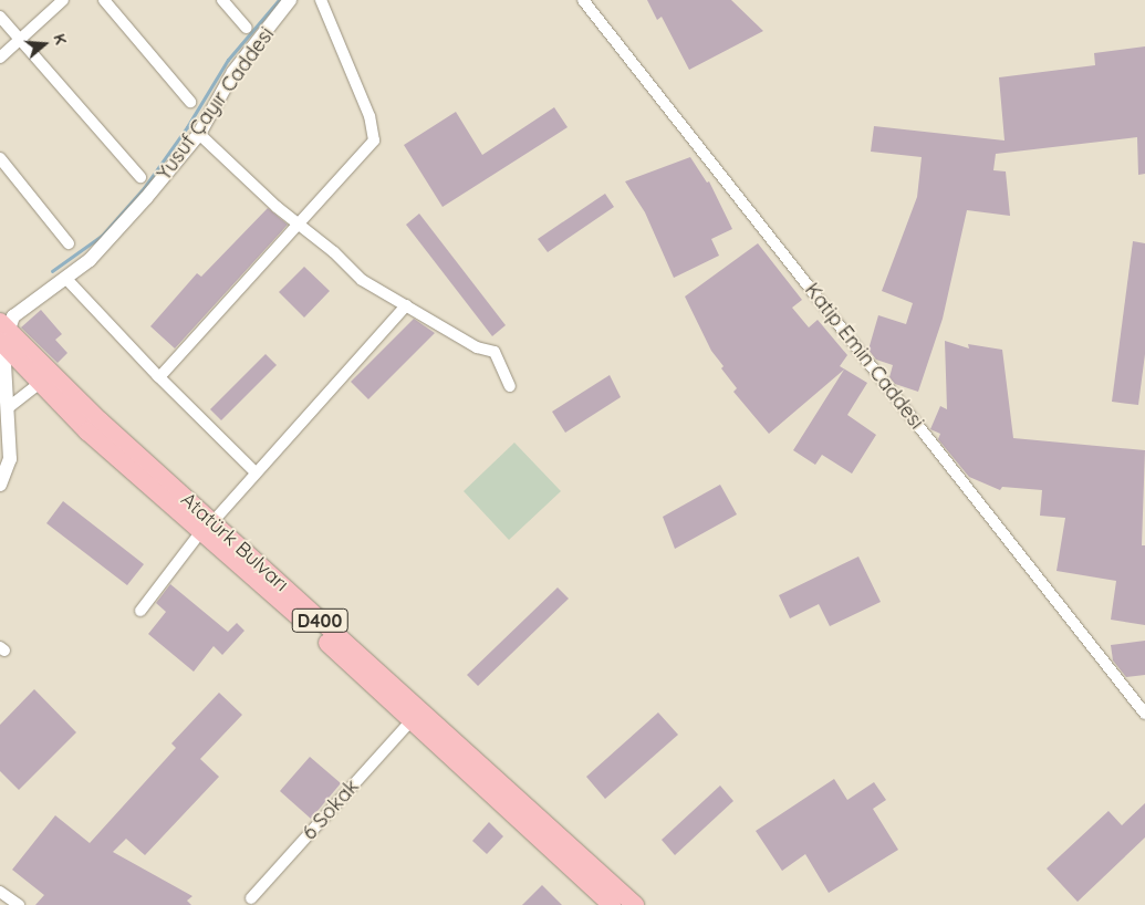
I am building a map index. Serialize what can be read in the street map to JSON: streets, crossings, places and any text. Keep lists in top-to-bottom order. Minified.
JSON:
{"streets":{"main road":["Atatürk Bulvarı","D400"],"street":["Yusuf Çayır Caddesi","Katip Emin Caddesi","6 Sokak"]},"crossings":[["Yusuf Çayır Caddesi","Atatürk Bulvarı"],["Atatürk Bulvarı","6 Sokak"]],"north":"right"}
